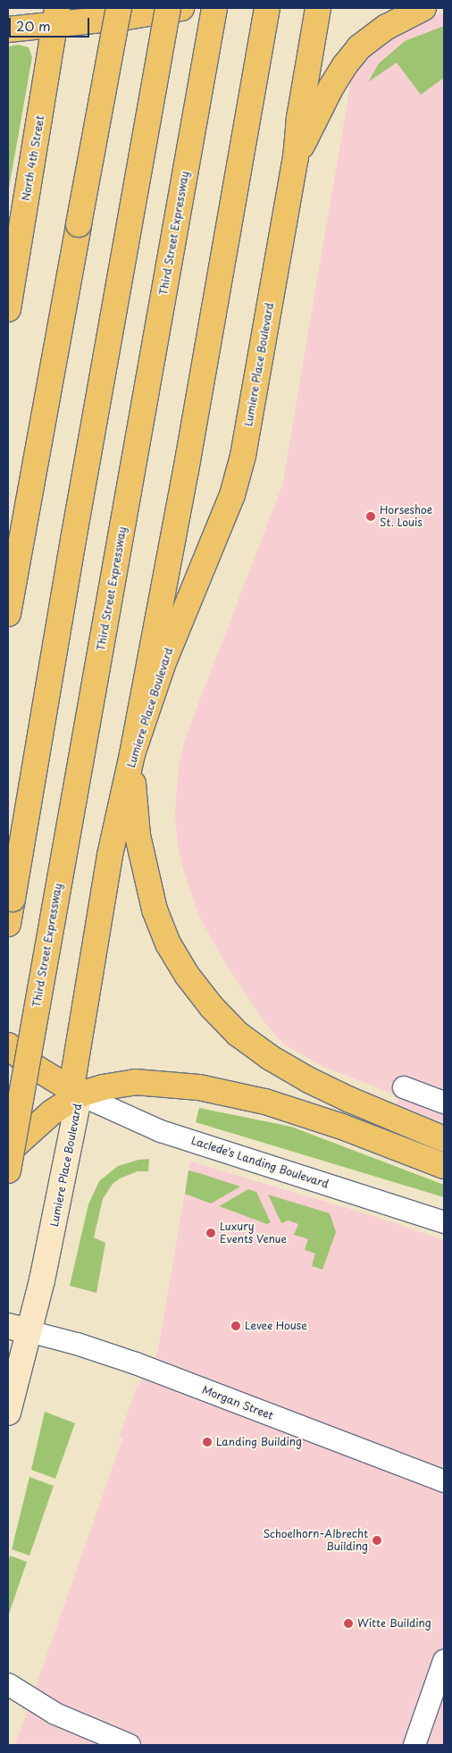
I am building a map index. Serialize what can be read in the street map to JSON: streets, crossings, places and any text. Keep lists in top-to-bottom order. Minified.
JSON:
{"streets":{"main road":["North 4th Street","Third Street Expressway","Lumiere Place Boulevard"],"street":["Laclede's Landing Boulevard","Morgan Street"]},"crossings":[["Lumiere Place Boulevard","Laclede's Landing Boulevard"],["Lumiere Place Boulevard","Morgan Street"]],"places":["Horseshoe St. Louis","Luxury Events Venue","Levee House","Landing Building","Schoelhorn-Albrecht Building","Witte Building"],"scale_bar":"20 m"}
